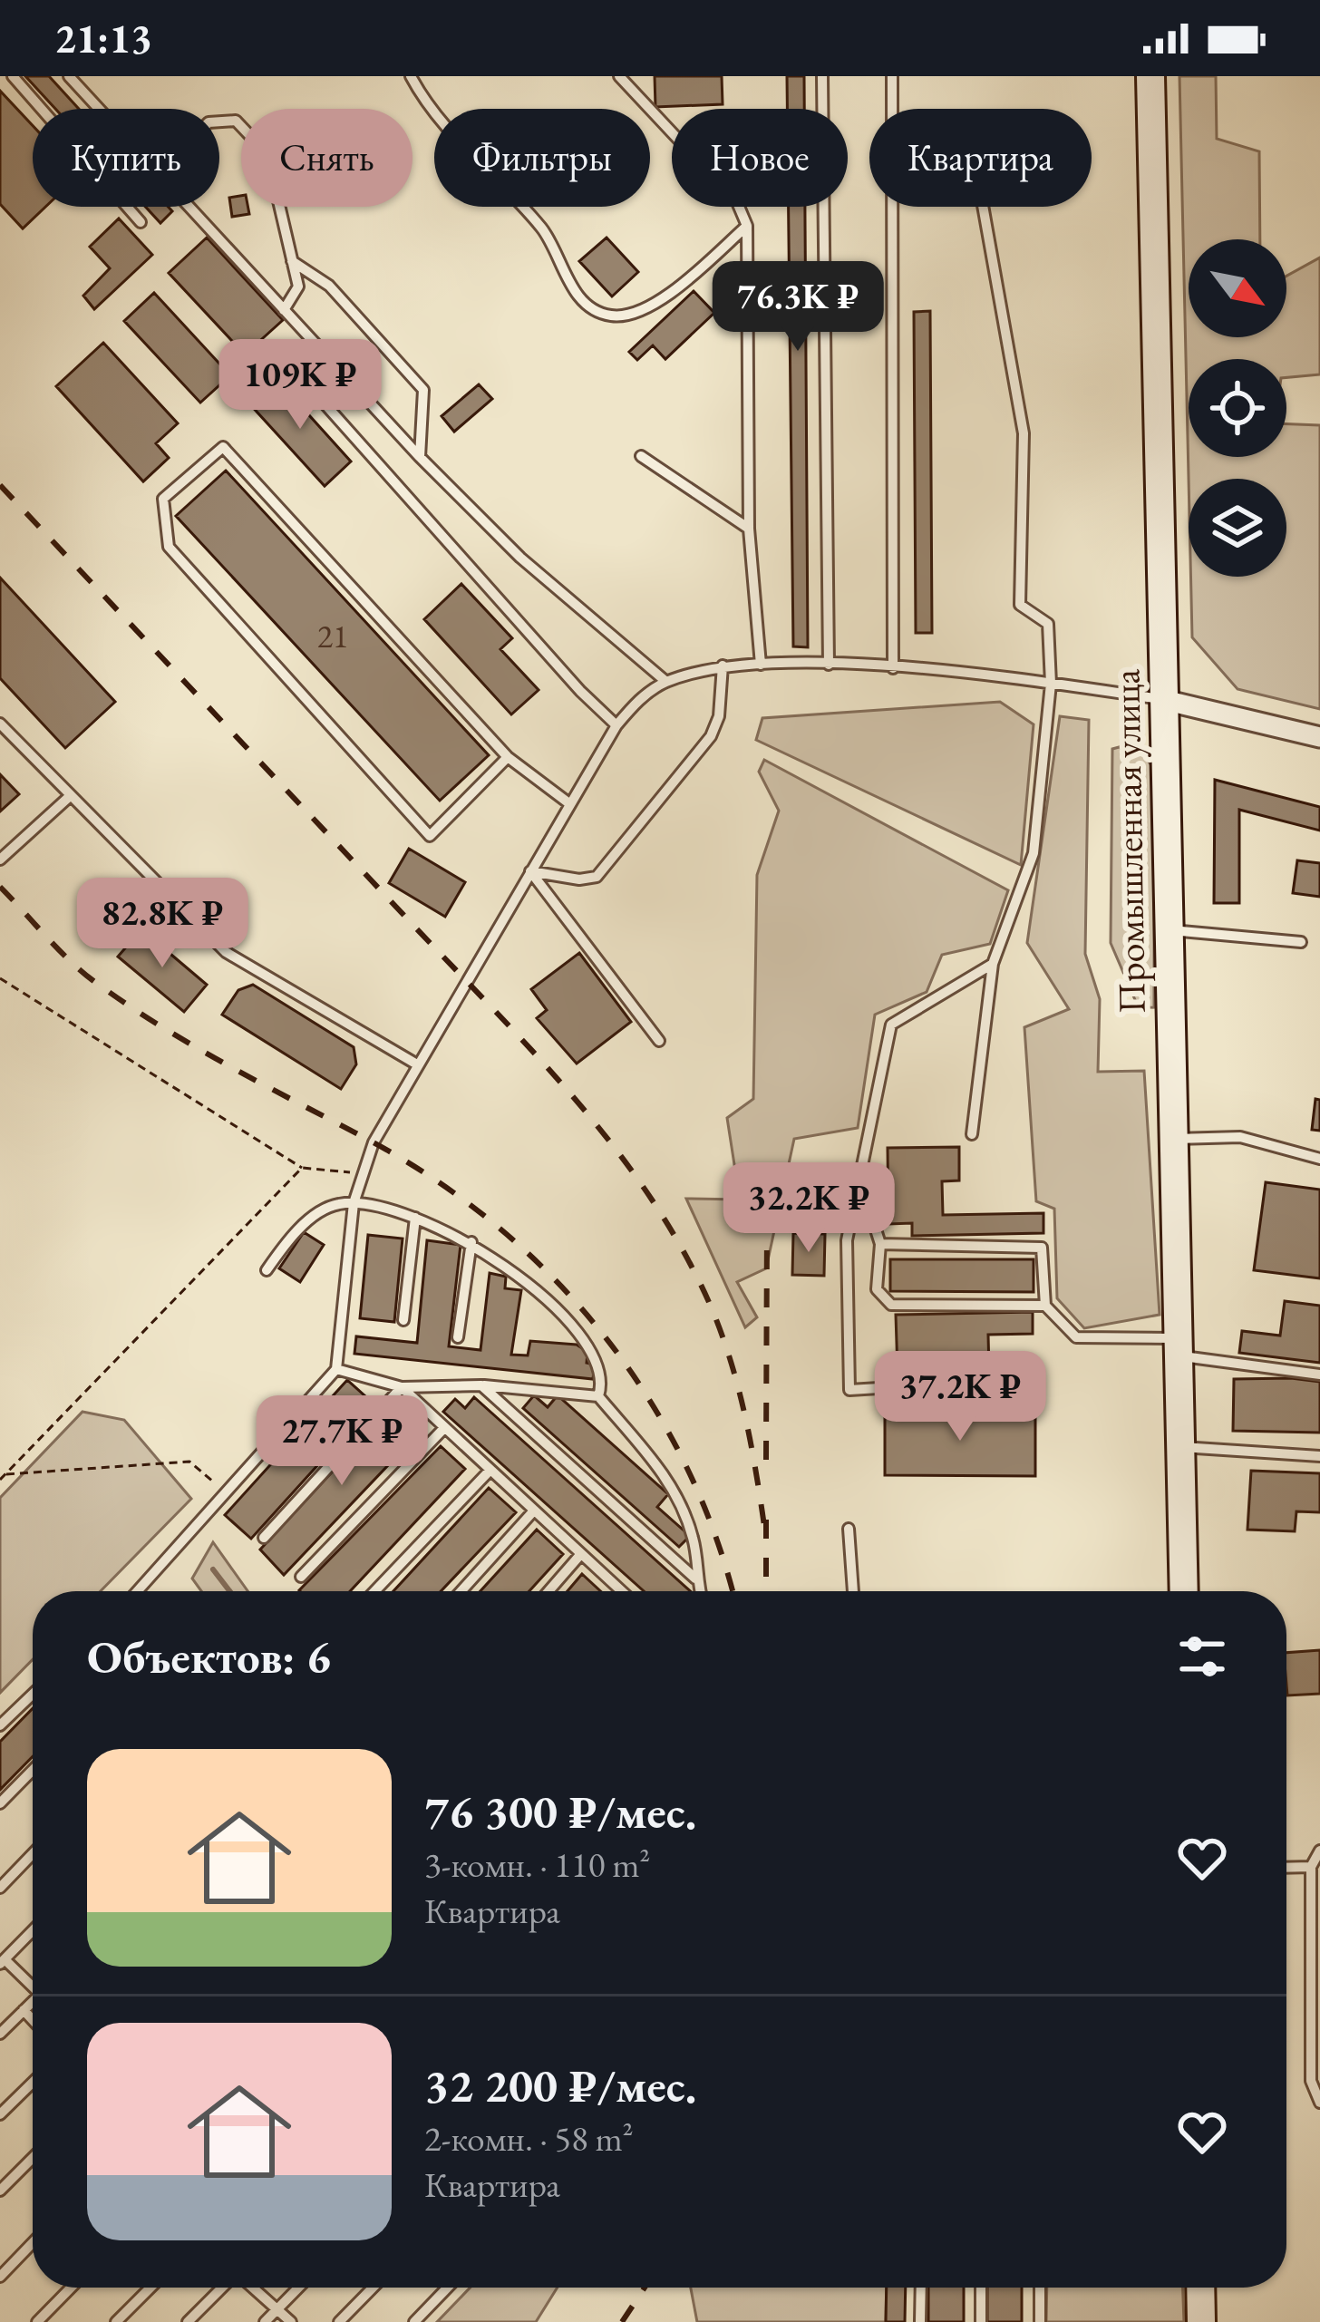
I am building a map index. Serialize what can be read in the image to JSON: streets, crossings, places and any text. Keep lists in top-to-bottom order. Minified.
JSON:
{"streets":{"street":["Промышленная улица"]},"house_numbers":["21"],"north":"bottom right","page":{"status":"21:13","chip":["Купить","Снять","Фильтры","Новое","Квартира"],"price":["76.3K ₽","109K ₽","82.8K ₽","32.2K ₽","37.2K ₽","27.7K ₽"],"heading":"Объектов: 6","list":[{"name":"76 300 ₽/мес.","note":"3-комн. · 110 m² · Квартира"},{"name":"32 200 ₽/мес.","note":"2-комн. · 58 m² · Квартира"}]}}
